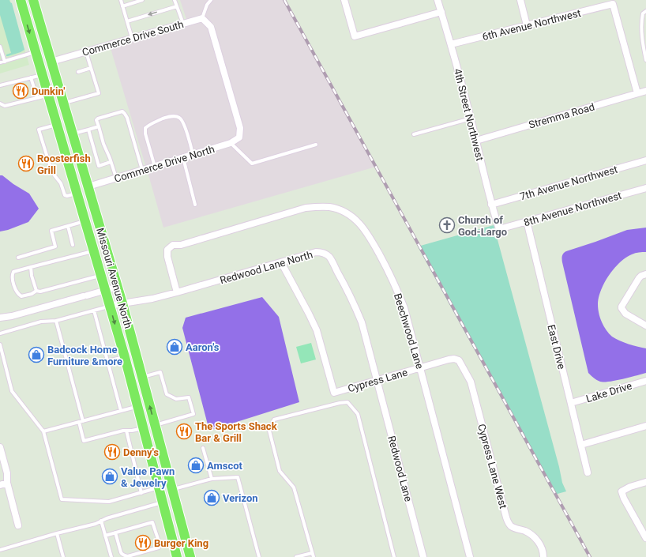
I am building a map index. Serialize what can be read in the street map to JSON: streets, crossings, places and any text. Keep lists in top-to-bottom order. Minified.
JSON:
{"streets":{"main road":["Missouri Avenue North"],"street":["6th Avenue Northwest","Commerce Drive South","4th Street Northwest","Stremma Road","Commerce Drive North","7th Avenue Northwest","8th Avenue Northwest","Redwood Lane North","Beechwood Lane","East Drive","Cypress Lane","Lake Drive","Cypress Lane West","Redwood Lane"]},"crossings":[["6th Avenue Northwest","4th Street Northwest"],["6th Avenue Northwest","Stremma Road"],["Commerce Drive South","Commerce Drive North"],["Commerce Drive South","Missouri Avenue North"],["4th Street Northwest","Stremma Road"],["4th Street Northwest","7th Avenue Northwest"],["4th Street Northwest","8th Avenue Northwest"],["Commerce Drive North","Missouri Avenue North"],["8th Avenue Northwest","East Drive"],["Redwood Lane North","Missouri Avenue North"],["Redwood Lane North","Beechwood Lane"],["Redwood Lane North","Cypress Lane"],["Redwood Lane North","Redwood Lane"],["Beechwood Lane","Cypress Lane"],["East Drive","Lake Drive"],["Cypress Lane","Cypress Lane West"],["Cypress Lane","Redwood Lane"]],"places":{"restaurant":["Dunkin'","Roosterfish Grill","The Sports Shack Bar & Grill","Denny's","Burger King"],"church":["Church of God-Largo"],"shop":["Aaron's","Badcock Home Furniture &more","Amscot","Value Pawn & Jewelry","Verizon"]}}
